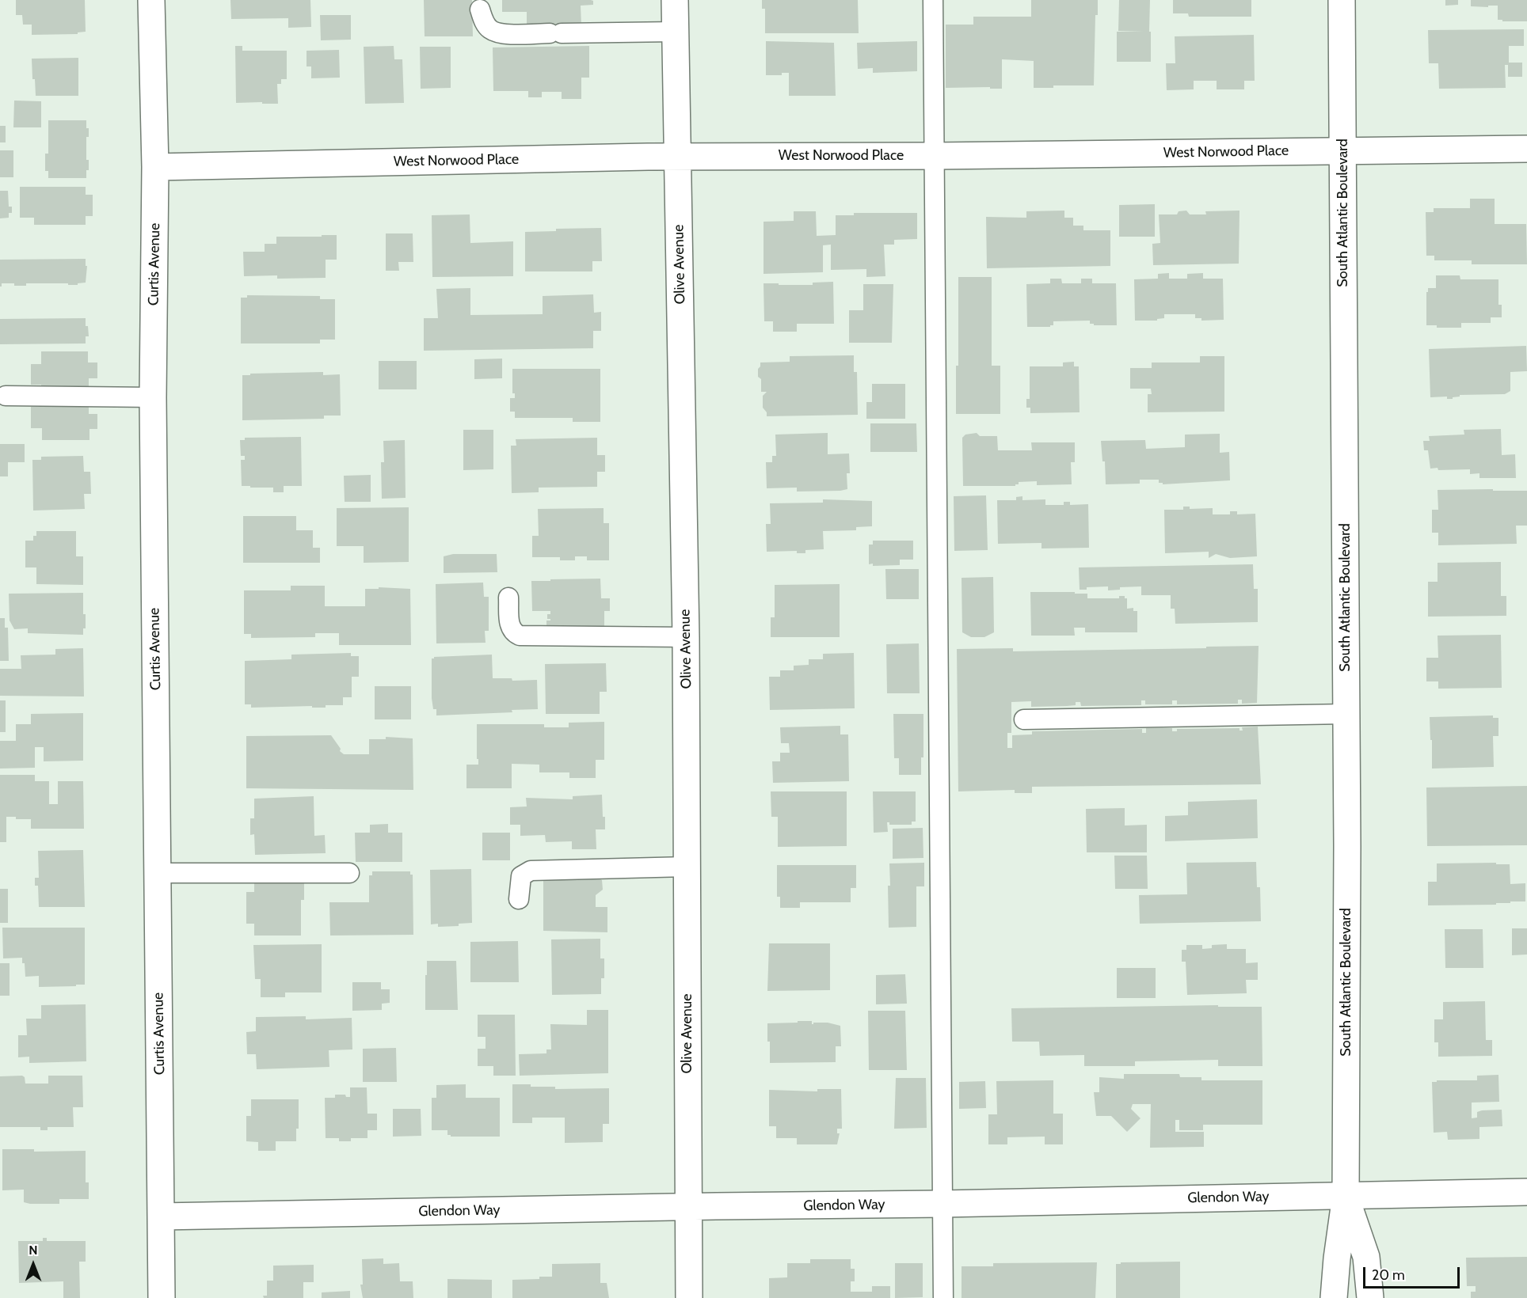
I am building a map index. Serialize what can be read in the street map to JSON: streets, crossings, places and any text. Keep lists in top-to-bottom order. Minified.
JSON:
{"streets":{"street":["West Norwood Place","South Atlantic Boulevard","Curtis Avenue","Olive Avenue","Glendon Way"]},"crossings":[["West Norwood Place","South Atlantic Boulevard"],["West Norwood Place","Curtis Avenue"],["West Norwood Place","Olive Avenue"],["South Atlantic Boulevard","Glendon Way"],["Curtis Avenue","Glendon Way"],["Olive Avenue","Glendon Way"]],"scale_bar":"20 m","north":"top"}
